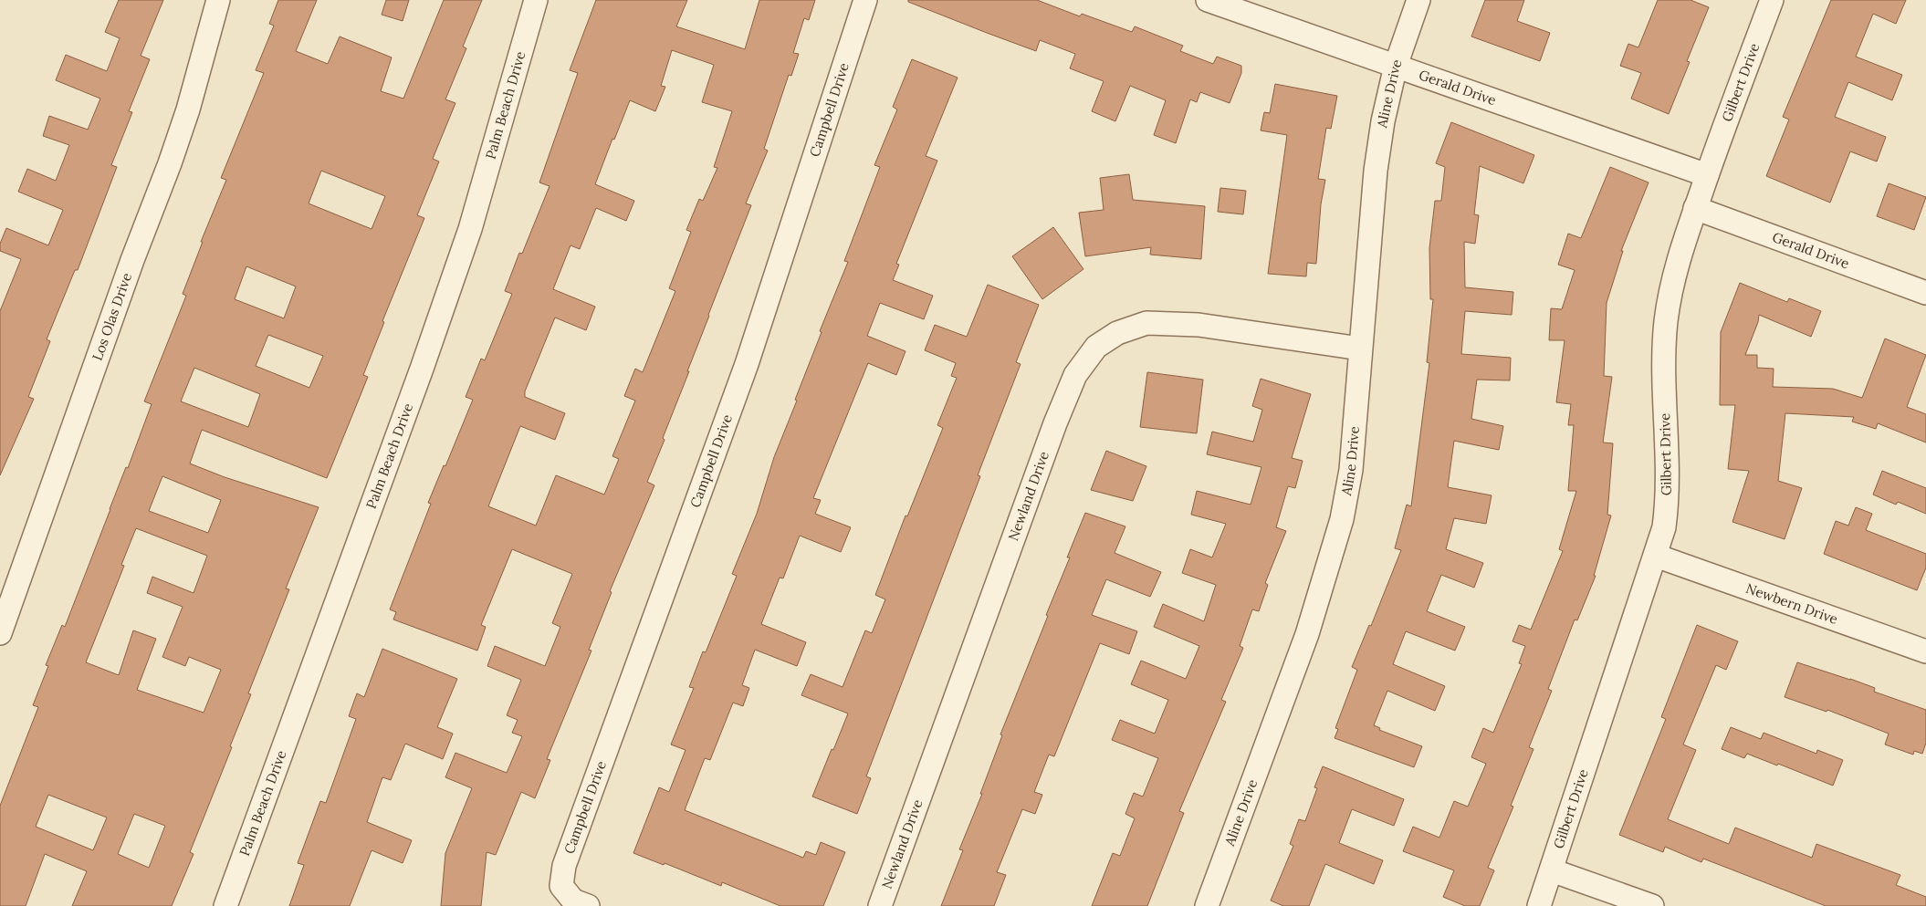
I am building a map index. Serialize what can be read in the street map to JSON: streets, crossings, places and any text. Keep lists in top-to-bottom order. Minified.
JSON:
{"streets":{"street":["Gilbert Drive","Gerald Drive","Aline Drive","Palm Beach Drive","Campbell Drive","Los Olas Drive","Newland Drive","Newbern Drive"]},"crossings":[["Gilbert Drive","Gerald Drive"],["Gilbert Drive","Newbern Drive"],["Gerald Drive","Aline Drive"],["Aline Drive","Newland Drive"]]}
